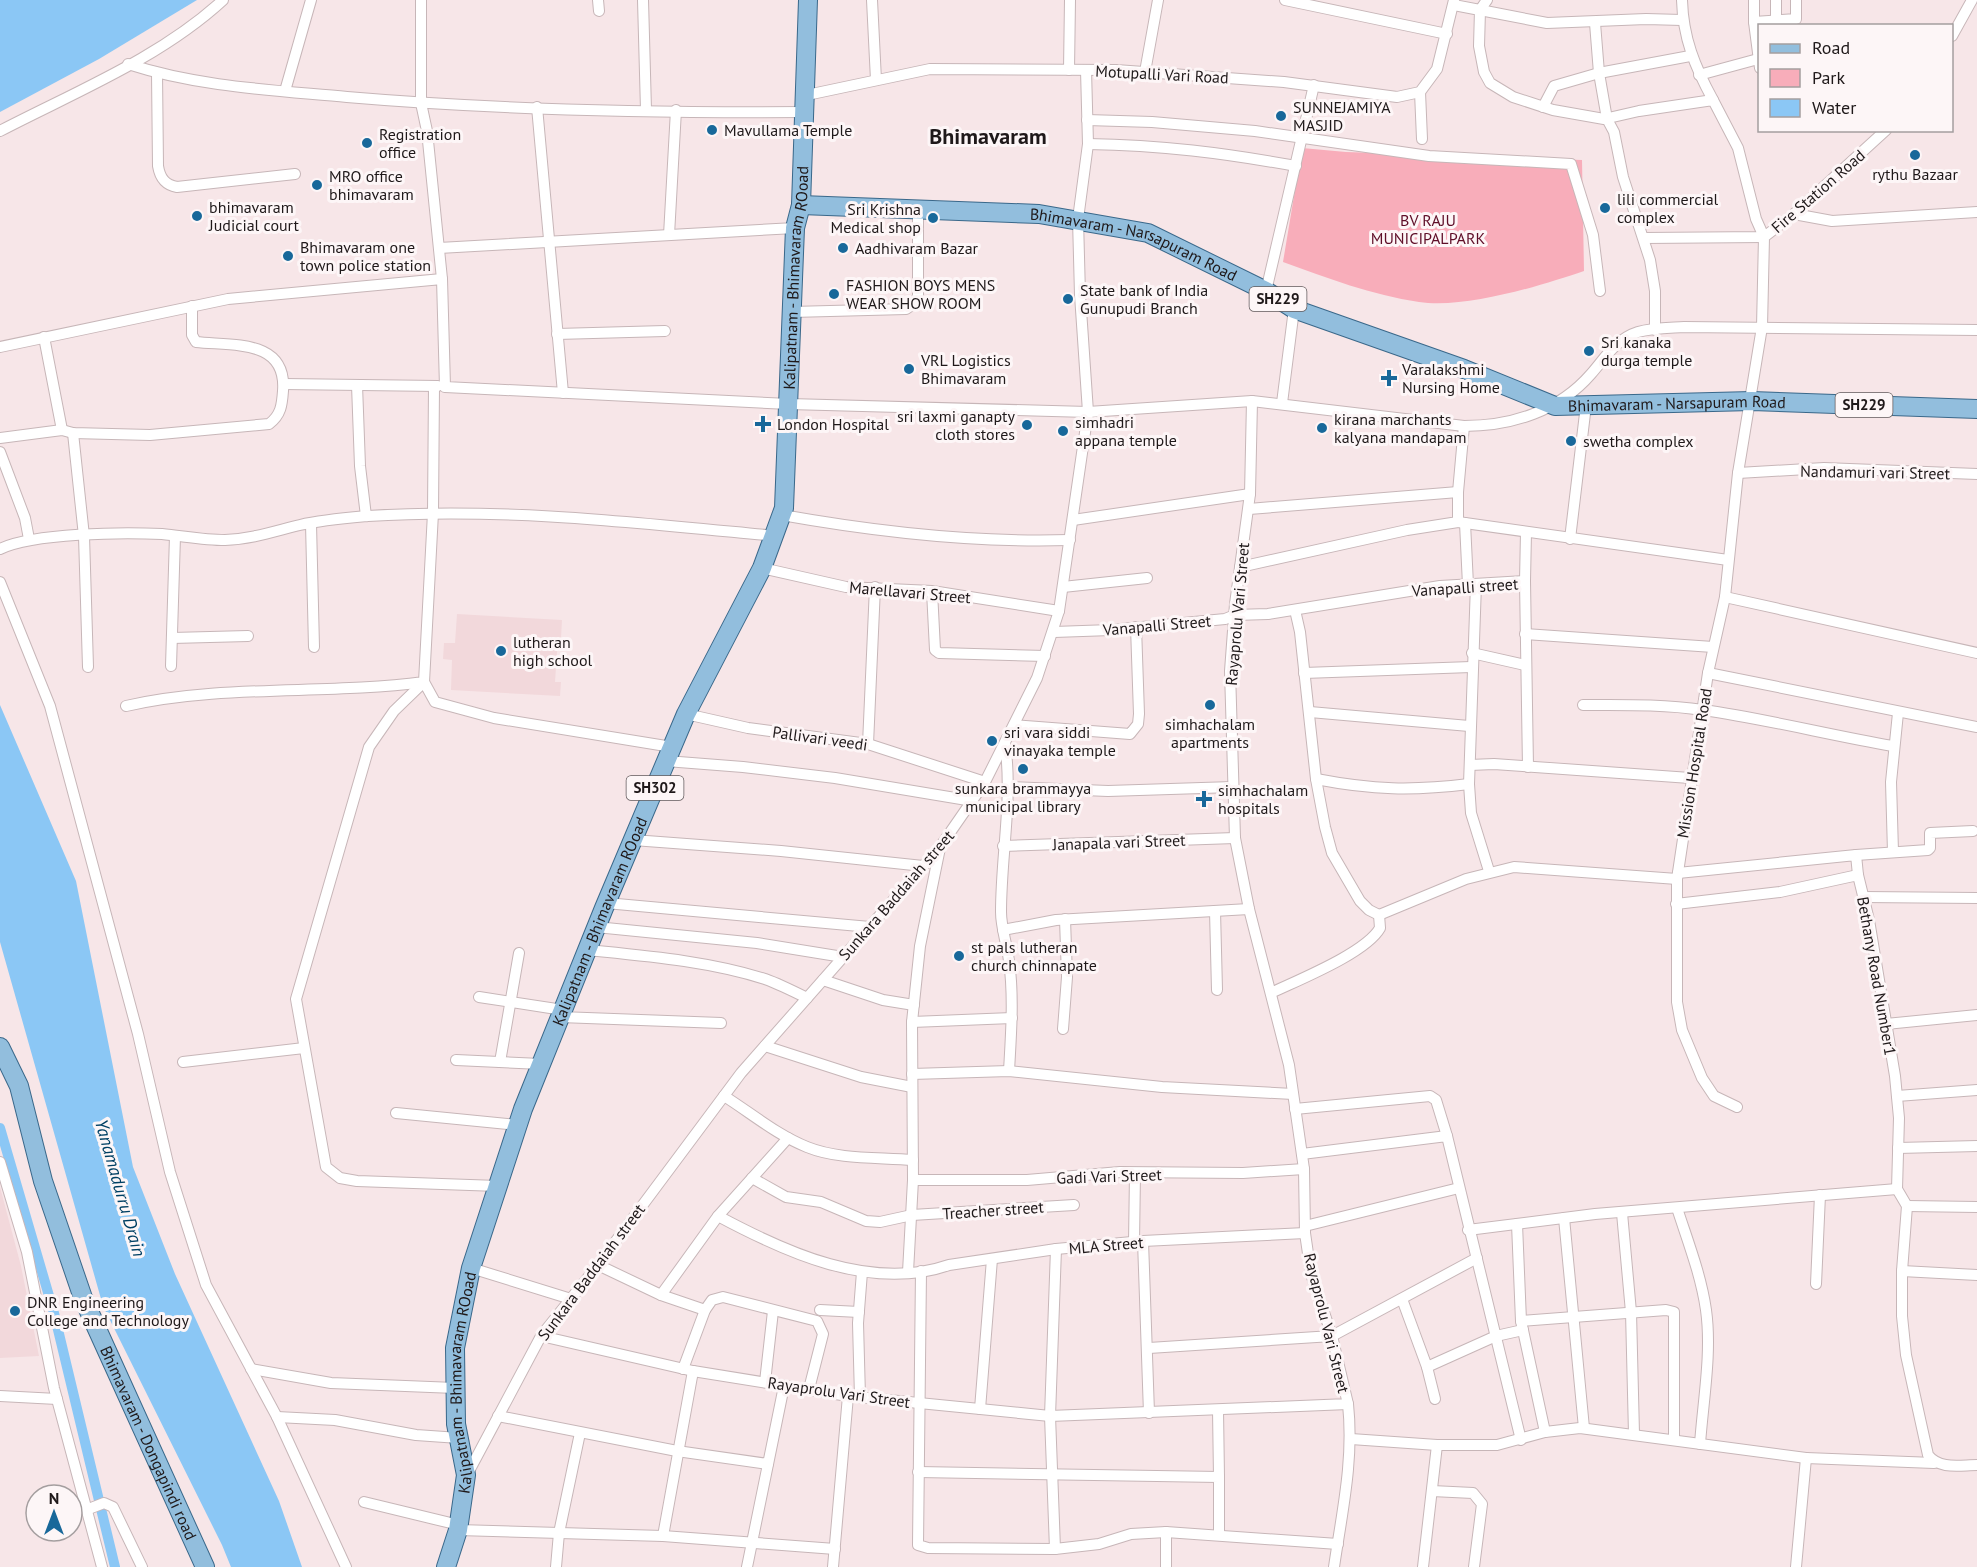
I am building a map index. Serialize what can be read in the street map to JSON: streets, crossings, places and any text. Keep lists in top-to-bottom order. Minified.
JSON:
{"streets":{"main road":["Bhimavaram - Narsapuram Road","Kalipatnam - Bhimavaram ROoad","SH229","SH302","Bhimavaram - Dongapindi road"],"street":["Motupalli Vari Road","Fire Station Road","Nandamuri vari Street","Vanapalli street","Marellavari Street","Rayaprolu Vari Street","Vanapalli Street","Pallivari veedi","Mission Hospital Road","Janapala vari Street","Sunkara Baddaiah street","Bethany Road Number1","Gadi Vari Street","Treacher street","MLA Street"]},"crossings":[["Motupalli Vari Road","Kalipatnam - Bhimavaram ROoad"],["Motupalli Vari Road","Sunkara Baddaiah street"],["Fire Station Road","Bhimavaram - Narsapuram Road"],["Fire Station Road","Mission Hospital Road"],["Bhimavaram - Narsapuram Road","Kalipatnam - Bhimavaram ROoad"],["Bhimavaram - Narsapuram Road","Mission Hospital Road"],["Bhimavaram - Narsapuram Road","Sunkara Baddaiah street"],["Kalipatnam - Bhimavaram ROoad","Marellavari Street"],["Kalipatnam - Bhimavaram ROoad","Pallivari veedi"],["Kalipatnam - Bhimavaram ROoad","Sunkara Baddaiah street"],["Nandamuri vari Street","Mission Hospital Road"],["Vanapalli street","Vanapalli Street"],["Marellavari Street","Sunkara Baddaiah street"],["Rayaprolu Vari Street","Vanapalli Street"],["Rayaprolu Vari Street","Janapala vari Street"],["Rayaprolu Vari Street","Sunkara Baddaiah street"],["Rayaprolu Vari Street","Gadi Vari Street"],["Rayaprolu Vari Street","MLA Street"],["Vanapalli Street","Sunkara Baddaiah street"],["Pallivari veedi","Sunkara Baddaiah street"],["Mission Hospital Road","Bethany Road Number1"]],"districts":["Bhimavaram"],"water":["Yanamadurru Drain"],"parks":["BV RAJU MUNICIPALPARK"],"places":{"other":["SUNNEJAMIYA MASJID","Mavullama Temple","Registration office","rythu Bazaar","MRO office bhimavaram","lili commercial complex","bhimavaram Judicial court","Sri Krishna Medical shop","Aadhivaram Bazar","Bhimavaram one town police station","FASHION BOYS MENS WEAR SHOW ROOM","State bank of India Gunupudi Branch","Sri kanaka durga temple","VRL Logistics Bhimavaram","sri laxmi ganapty cloth stores","kirana marchants kalyana mandapam","simhadri appana temple","swetha complex","lutheran high school","simhachalam apartments","sri vara siddi vinayaka temple","sunkara brammayya municipal library","st pals lutheran church chinnapate","DNR Engineering College and Technology"],"health":["Varalakshmi Nursing Home","London Hospital","simhachalam hospitals"]},"legend":["Road","Park","Water"],"north":"top"}
